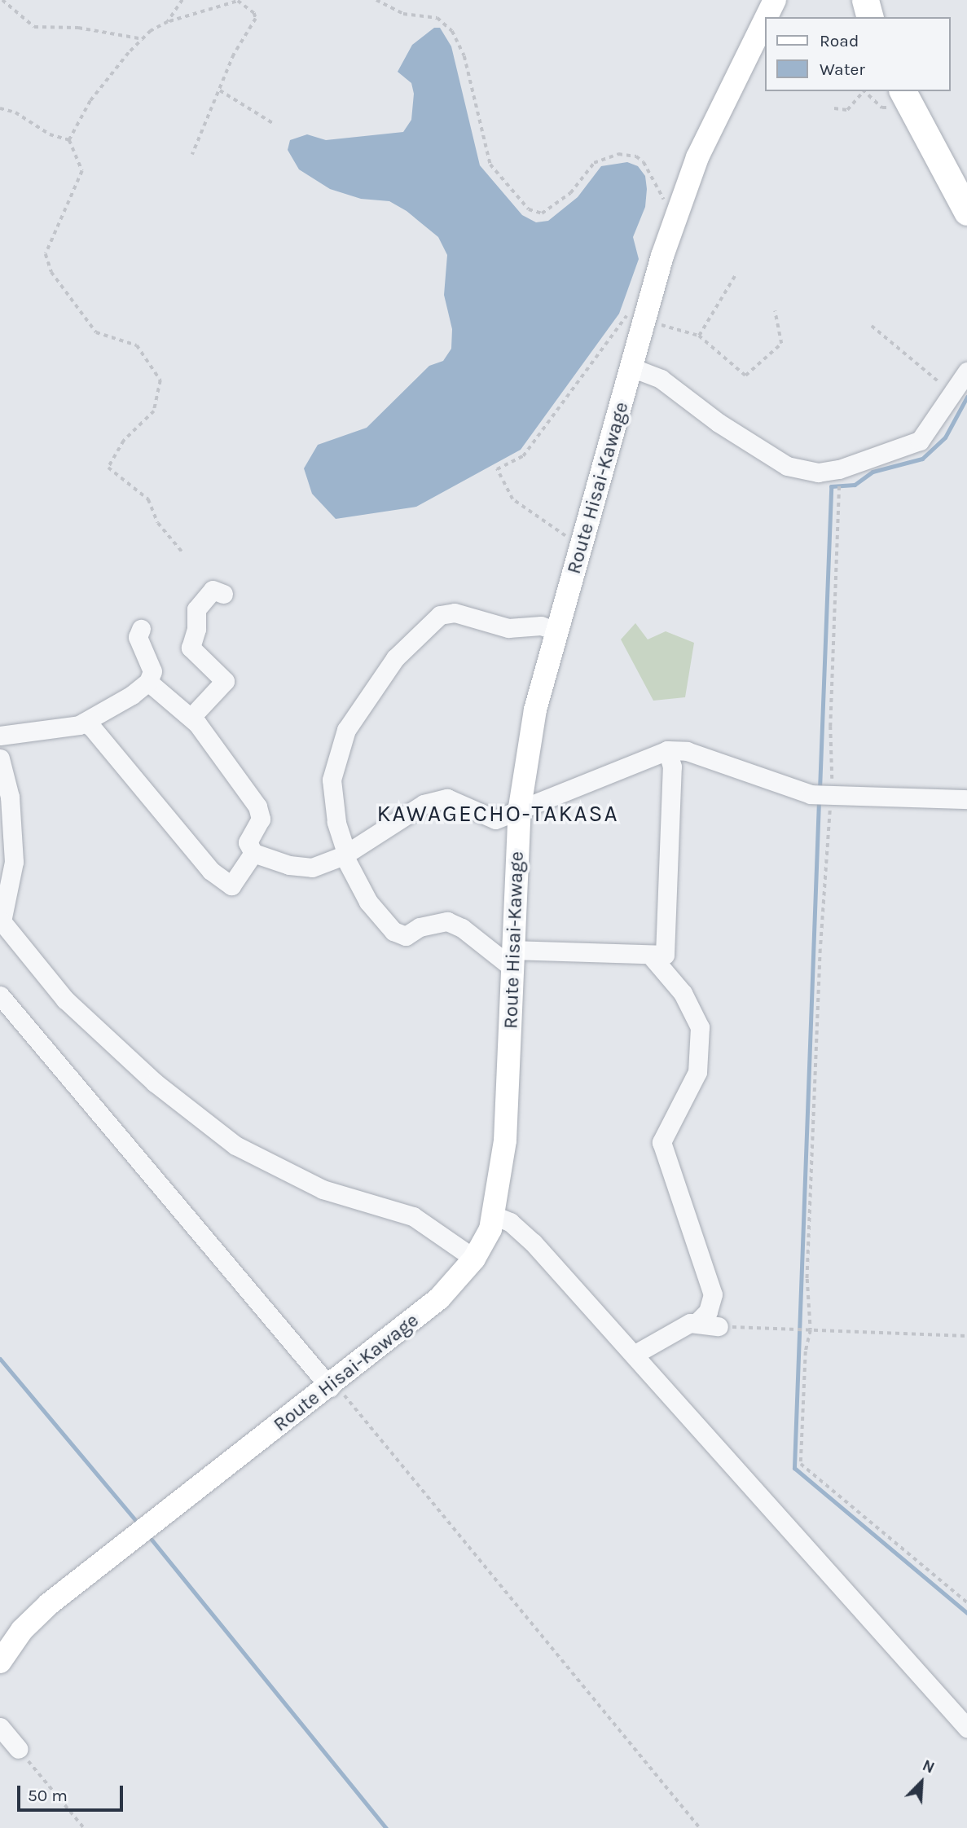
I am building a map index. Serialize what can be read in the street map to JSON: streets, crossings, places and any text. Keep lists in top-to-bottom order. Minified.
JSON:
{"streets":{"main road":["Route Hisai-Kawage"]},"districts":["KAWAGECHO-TAKASA"],"legend":["Road","Water"],"scale_bar":"50 m","north":"top right"}
